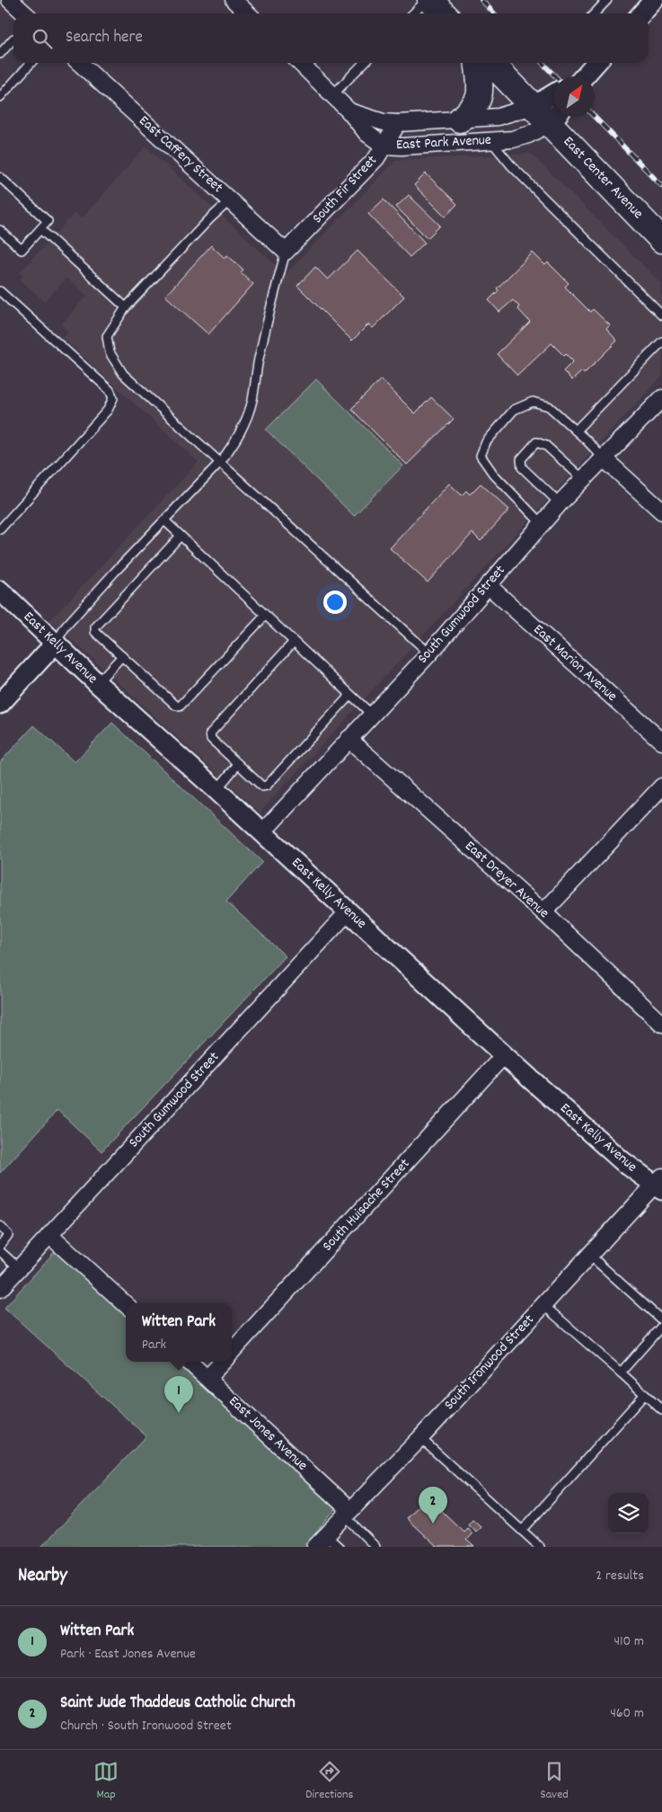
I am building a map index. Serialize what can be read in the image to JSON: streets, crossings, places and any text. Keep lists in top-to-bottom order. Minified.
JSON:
{"streets":{"main road":["East Center Avenue"],"street":["East Park Avenue","East Caffery Street","South Fir Street","South Gumwood Street","East Kelly Avenue","East Marion Avenue","East Dreyer Avenue","South Huisache Street","South Ironwood Street","East Jones Avenue"]},"crossings":[["East Park Avenue","East Center Avenue"],["East Park Avenue","South Fir Street"],["East Caffery Street","South Fir Street"],["South Gumwood Street","East Kelly Avenue"],["South Gumwood Street","East Marion Avenue"],["South Gumwood Street","East Dreyer Avenue"],["East Kelly Avenue","South Huisache Street"],["East Kelly Avenue","South Ironwood Street"],["South Huisache Street","East Jones Avenue"],["South Ironwood Street","East Jones Avenue"]],"north":"top right","page":{"search":"Search here","popup":["Witten Park","Park"],"pins":["1","2"],"heading":["Nearby","2 results"],"list":[{"mark":"1","name":"Witten Park","note":"Park · East Jones Avenue","value":"410 m"},{"mark":"2","name":"Saint Jude Thaddeus Catholic Church","note":"Church · South Ironwood Street","value":"460 m"}],"nav":["Map","Directions","Saved"]}}
